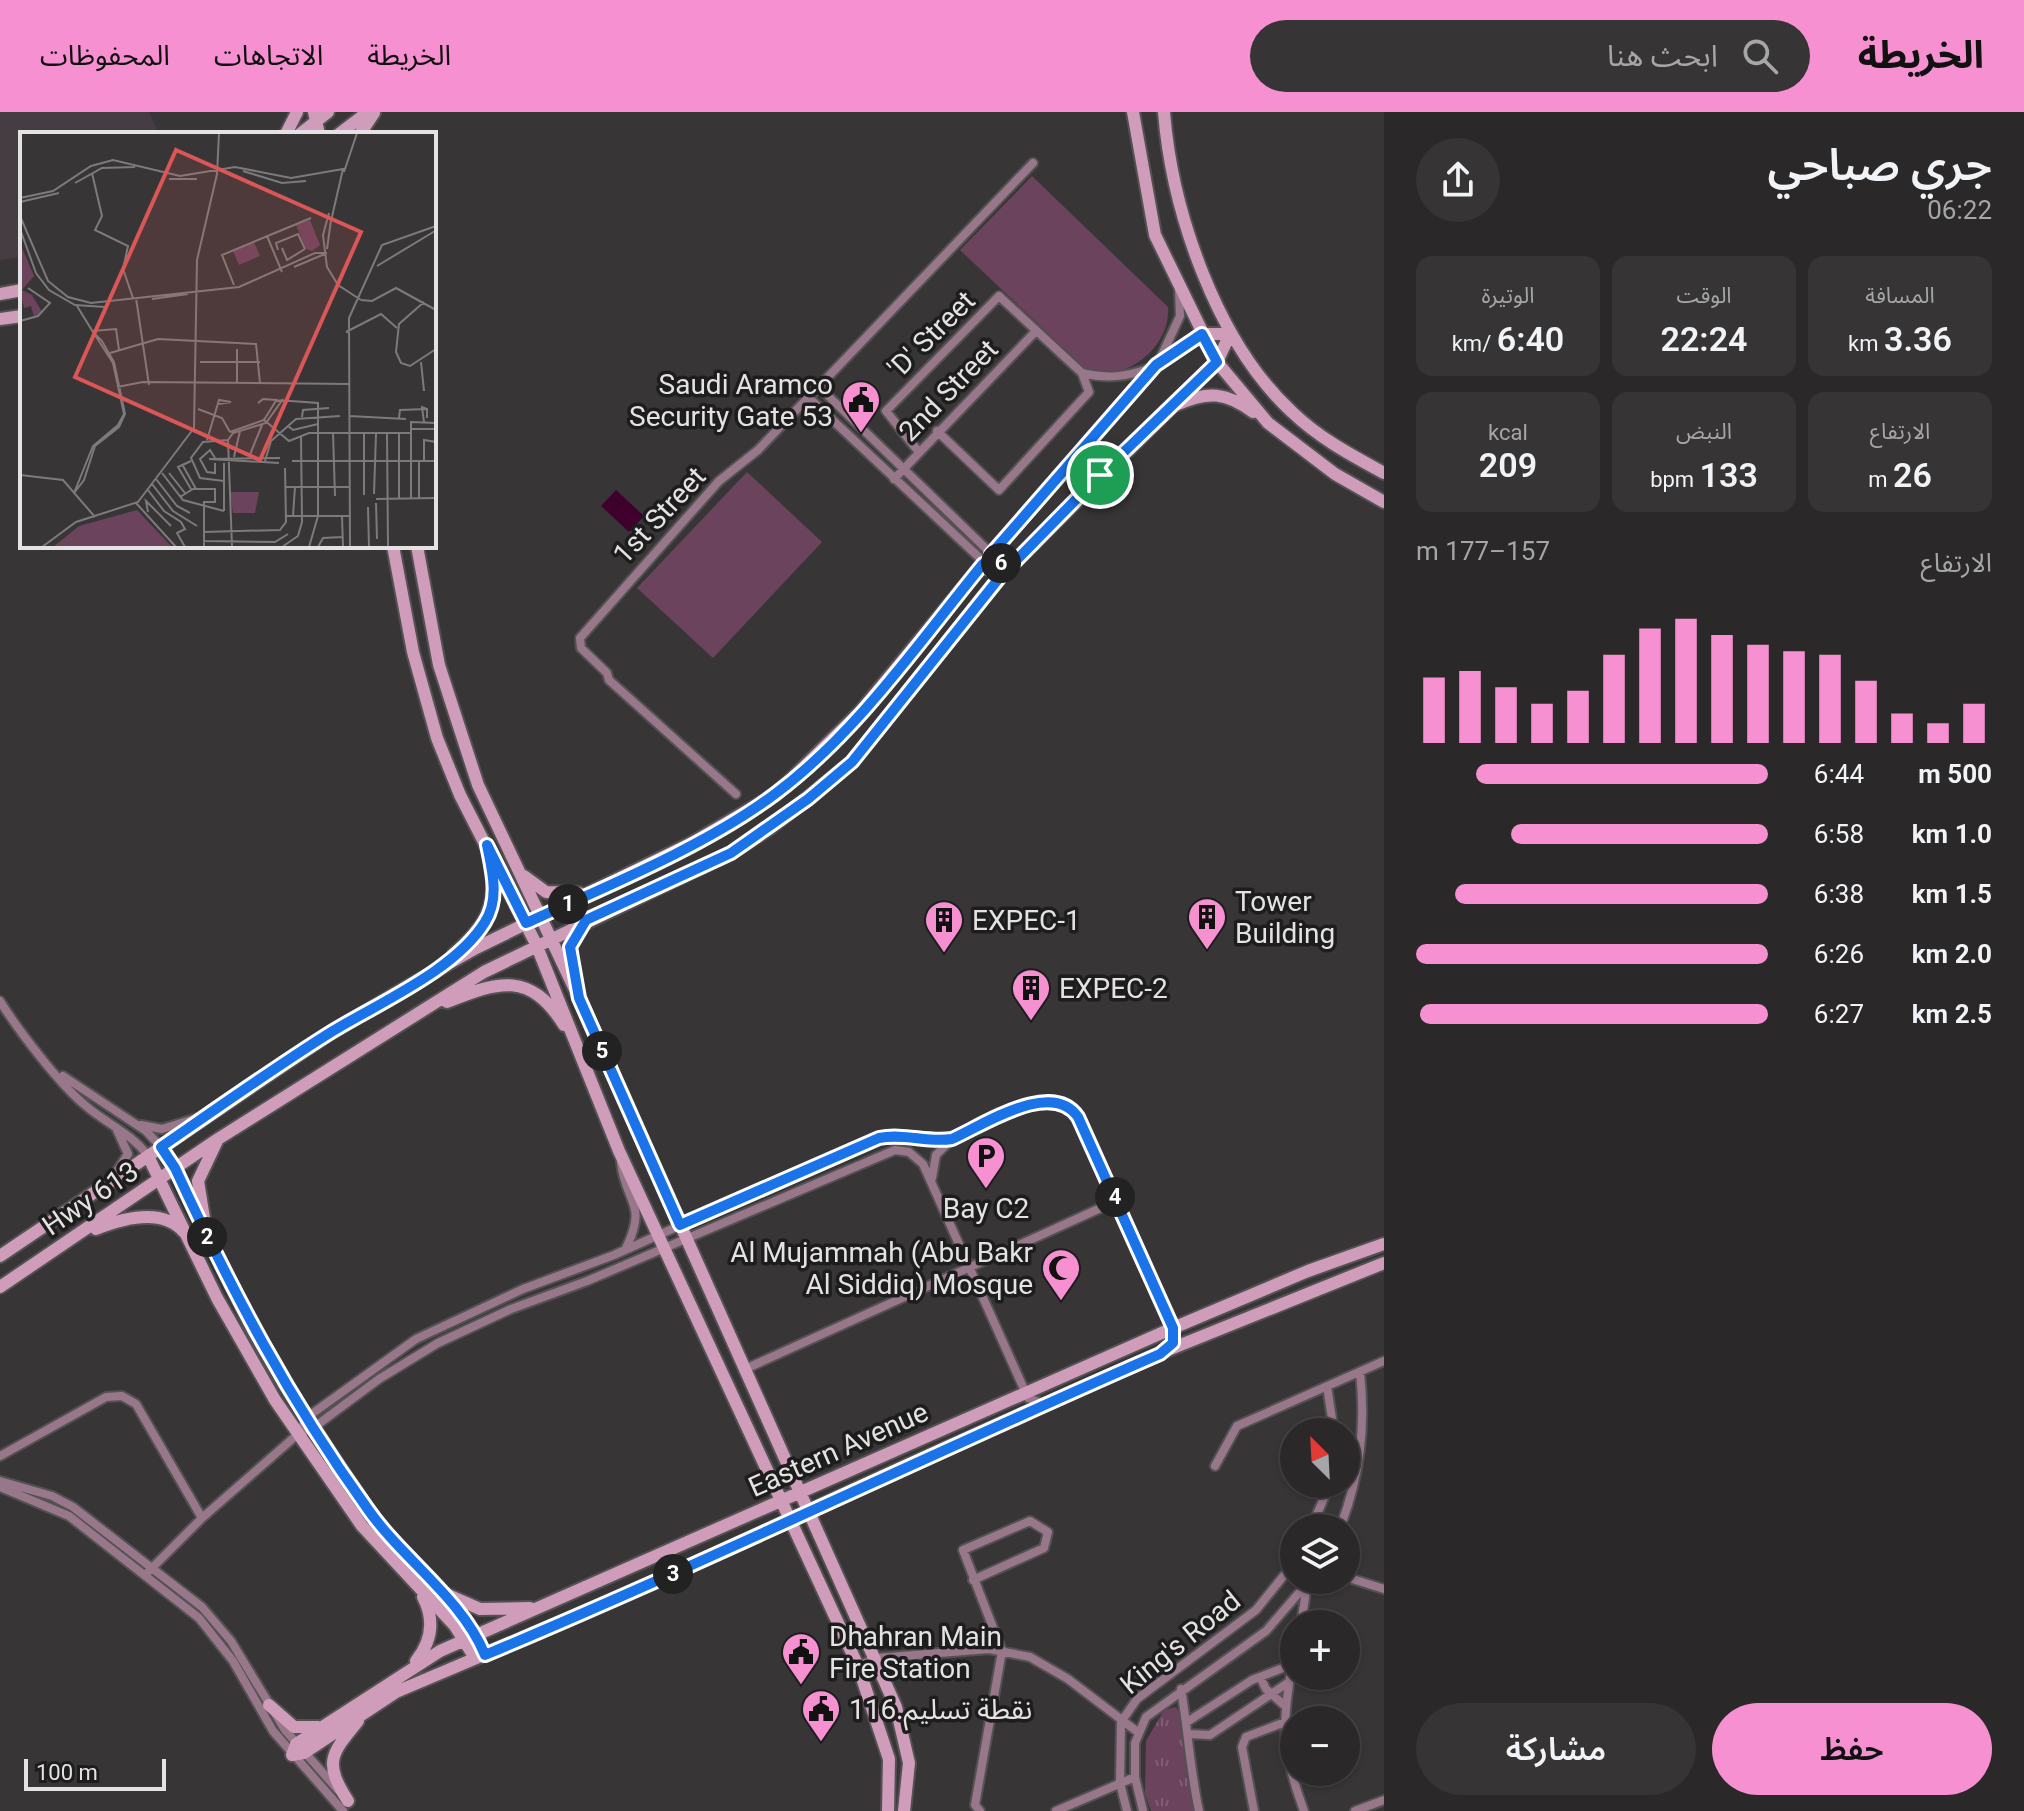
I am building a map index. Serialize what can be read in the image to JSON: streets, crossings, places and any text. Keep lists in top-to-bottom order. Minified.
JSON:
{"streets":{"main road":["Hwy 613","Eastern Avenue"],"street":["'D' Street","2nd Street","1st Street","King's Road"]},"crossings":[["'D' Street","2nd Street"]],"places":{"public building":["Saudi Aramco Security Gate 53","Dhahran Main Fire Station","نقطة تسليم.116"],"building":["Tower Building","EXPEC-1","EXPEC-2"],"parking":["Bay C2"],"mosque":["Al Mujammah (Abu Bakr Al Siddiq) Mosque"]},"scale_bar":"100 m","north":"top left","page":{"header":"الخريطة","search":"ابحث هنا","nav":["الخريطة","الاتجاهات","المحفوظات"],"heading":["جري صباحي","06:22"],"stats":[["المسافة","3.36 km"],["الوقت","22:24"],["الوتيرة","6:40 /km"],["الارتفاع","26 m"],["النبض","133 bpm"],["kcal","209"]],"chart":["الارتفاع","157–177 m"],"pins":["6","1","5","4","2","3"],"list":[{"name":"500 m","note":"6:44"},{"name":"1.0 km","note":"6:58"},{"name":"1.5 km","note":"6:38"},{"name":"2.0 km","note":"6:26"},{"name":"2.5 km","note":"6:27"}],"map_buttons":["+","−"],"buttons":["حفظ","مشاركة"],"scale":"100 m"}}
